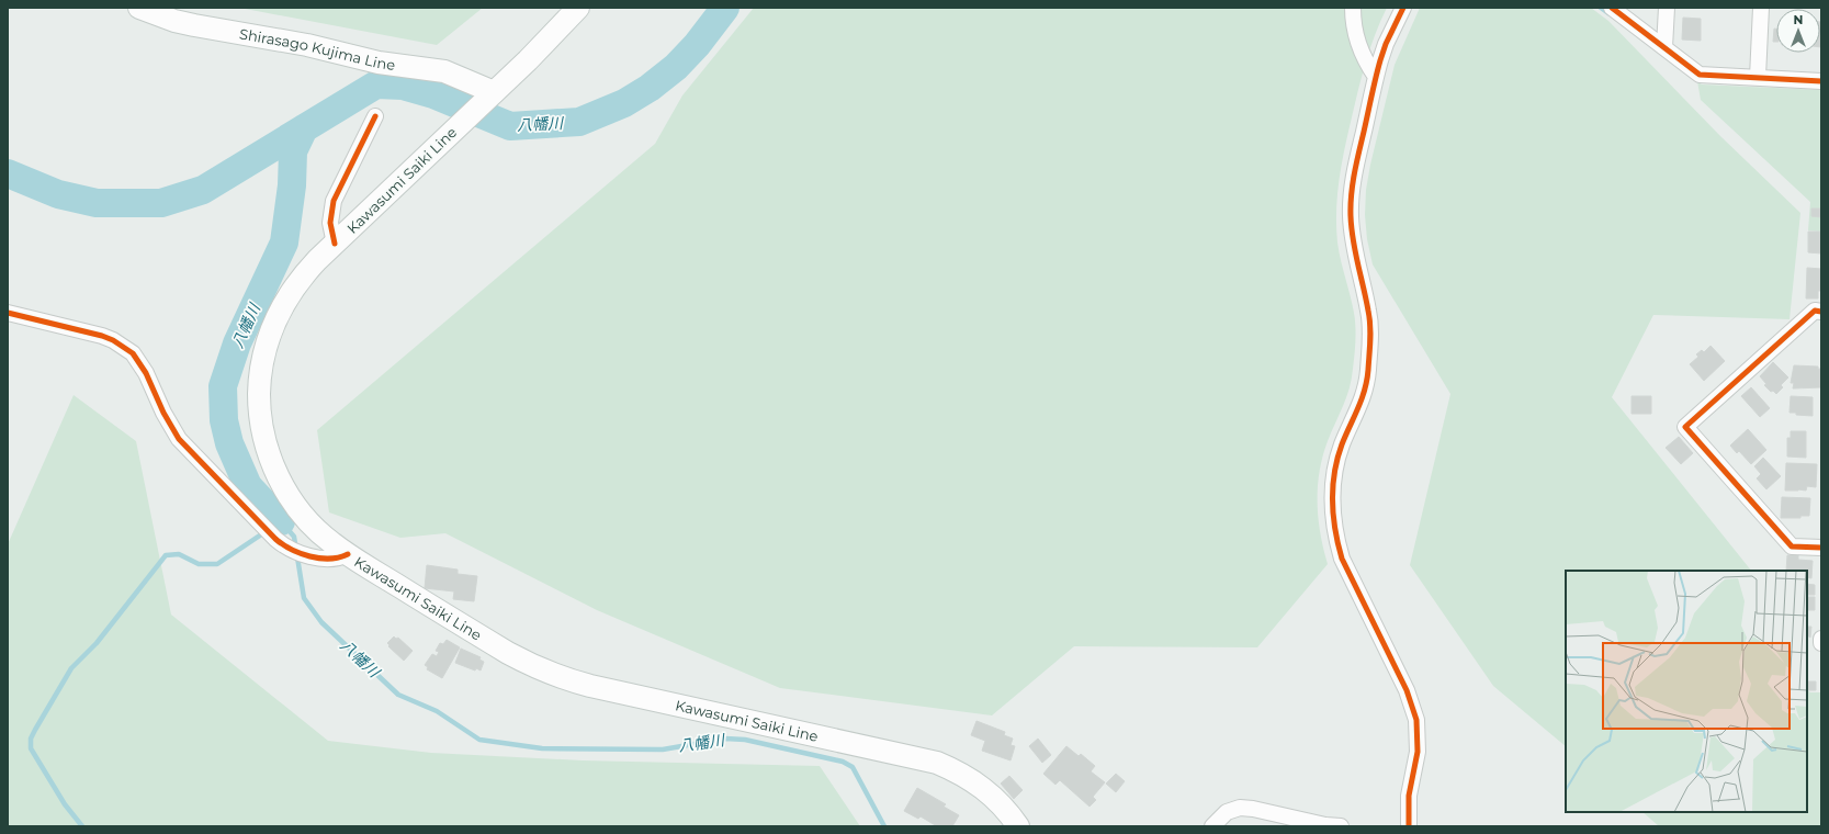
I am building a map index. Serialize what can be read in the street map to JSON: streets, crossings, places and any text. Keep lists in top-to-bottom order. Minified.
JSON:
{"streets":{"main road":["Shirasago Kujima Line","Kawasumi Saiki Line"]},"crossings":[["Shirasago Kujima Line","Kawasumi Saiki Line"]],"water":["八幡川"],"north":"top"}
